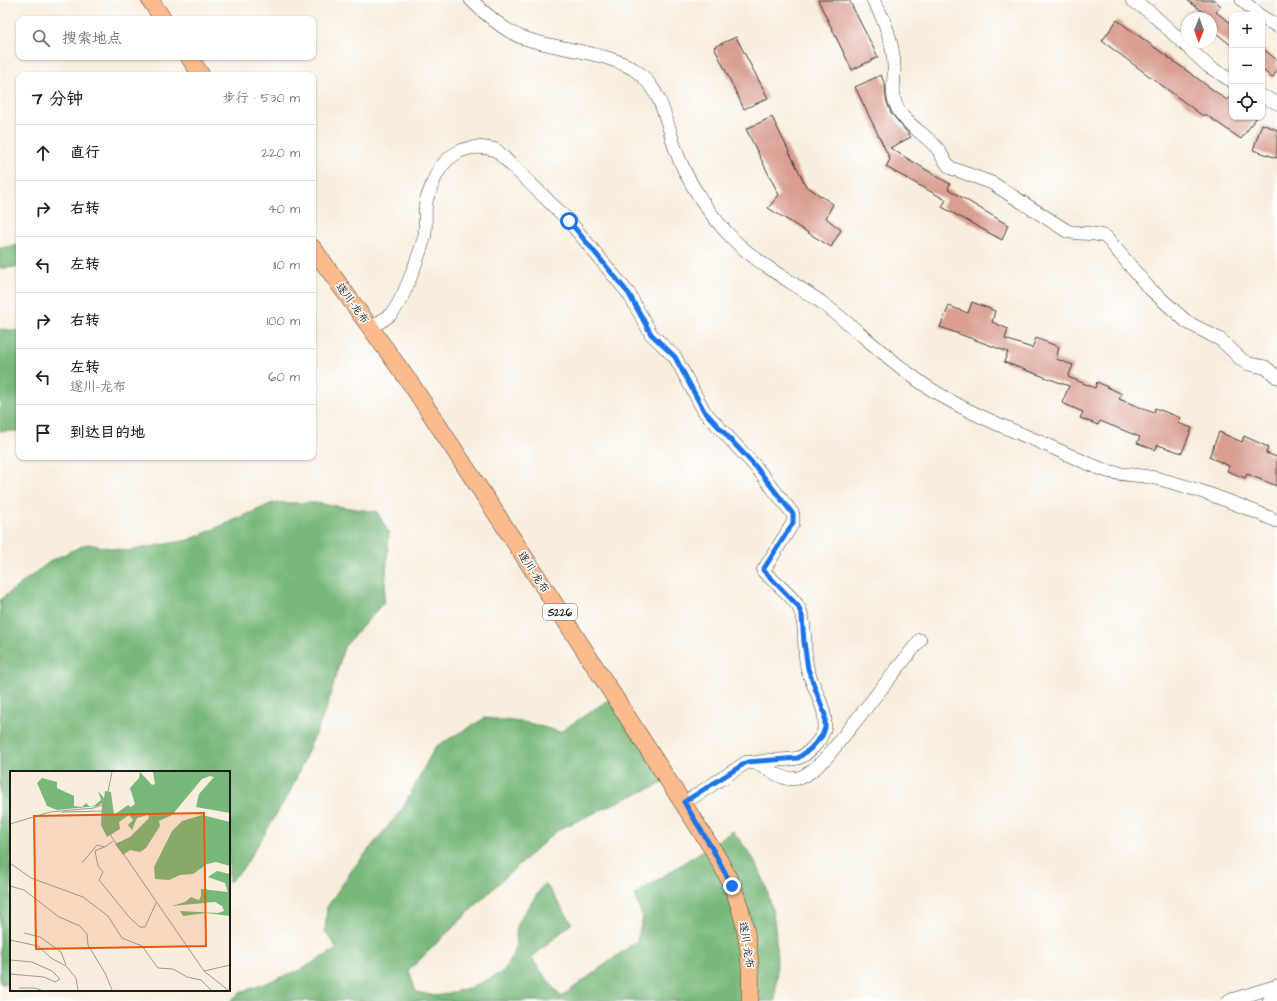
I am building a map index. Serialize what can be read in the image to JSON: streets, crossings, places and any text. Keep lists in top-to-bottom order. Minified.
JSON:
{"streets":{"main road":["遂川-龙布","S226"]},"north":"bottom","page":{"map_buttons":["+","−"],"search":"搜索地点","heading":["7 分钟","步行 · 530 m"],"list":[["直行","220 m"],["右转","40 m"],["左转","110 m"],["右转","100 m"],["左转","遂川-龙布","60 m"],"到达目的地"]}}
